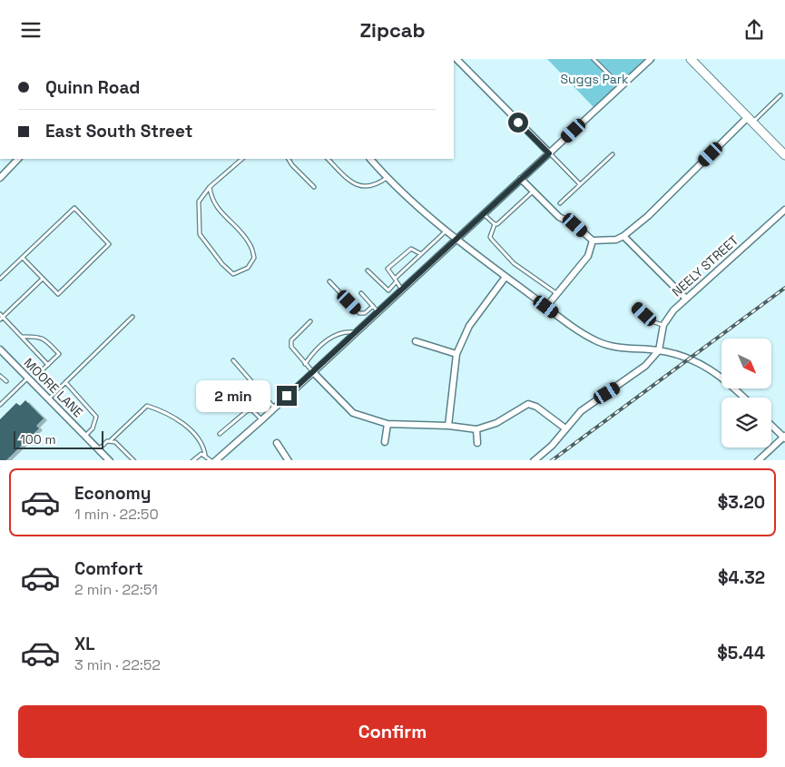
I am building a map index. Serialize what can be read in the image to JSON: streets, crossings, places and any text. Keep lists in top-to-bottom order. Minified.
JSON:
{"streets":{"street":["NEELY STREET","MOORE LANE"]},"parks":["Suggs Park"],"scale_bar":"100 m","north":"bottom right","page":{"header":"Zipcab","banner":["Quinn Road","East South Street"],"bubble":"2 min","scale":"100 m","list":[{"name":"Economy","note":"1 min · 22:50","value":"$3.20"},{"name":"Comfort","note":"2 min · 22:51","value":"$4.32"},{"name":"XL","note":"3 min · 22:52","value":"$5.44"}],"buttons":"Confirm"}}
